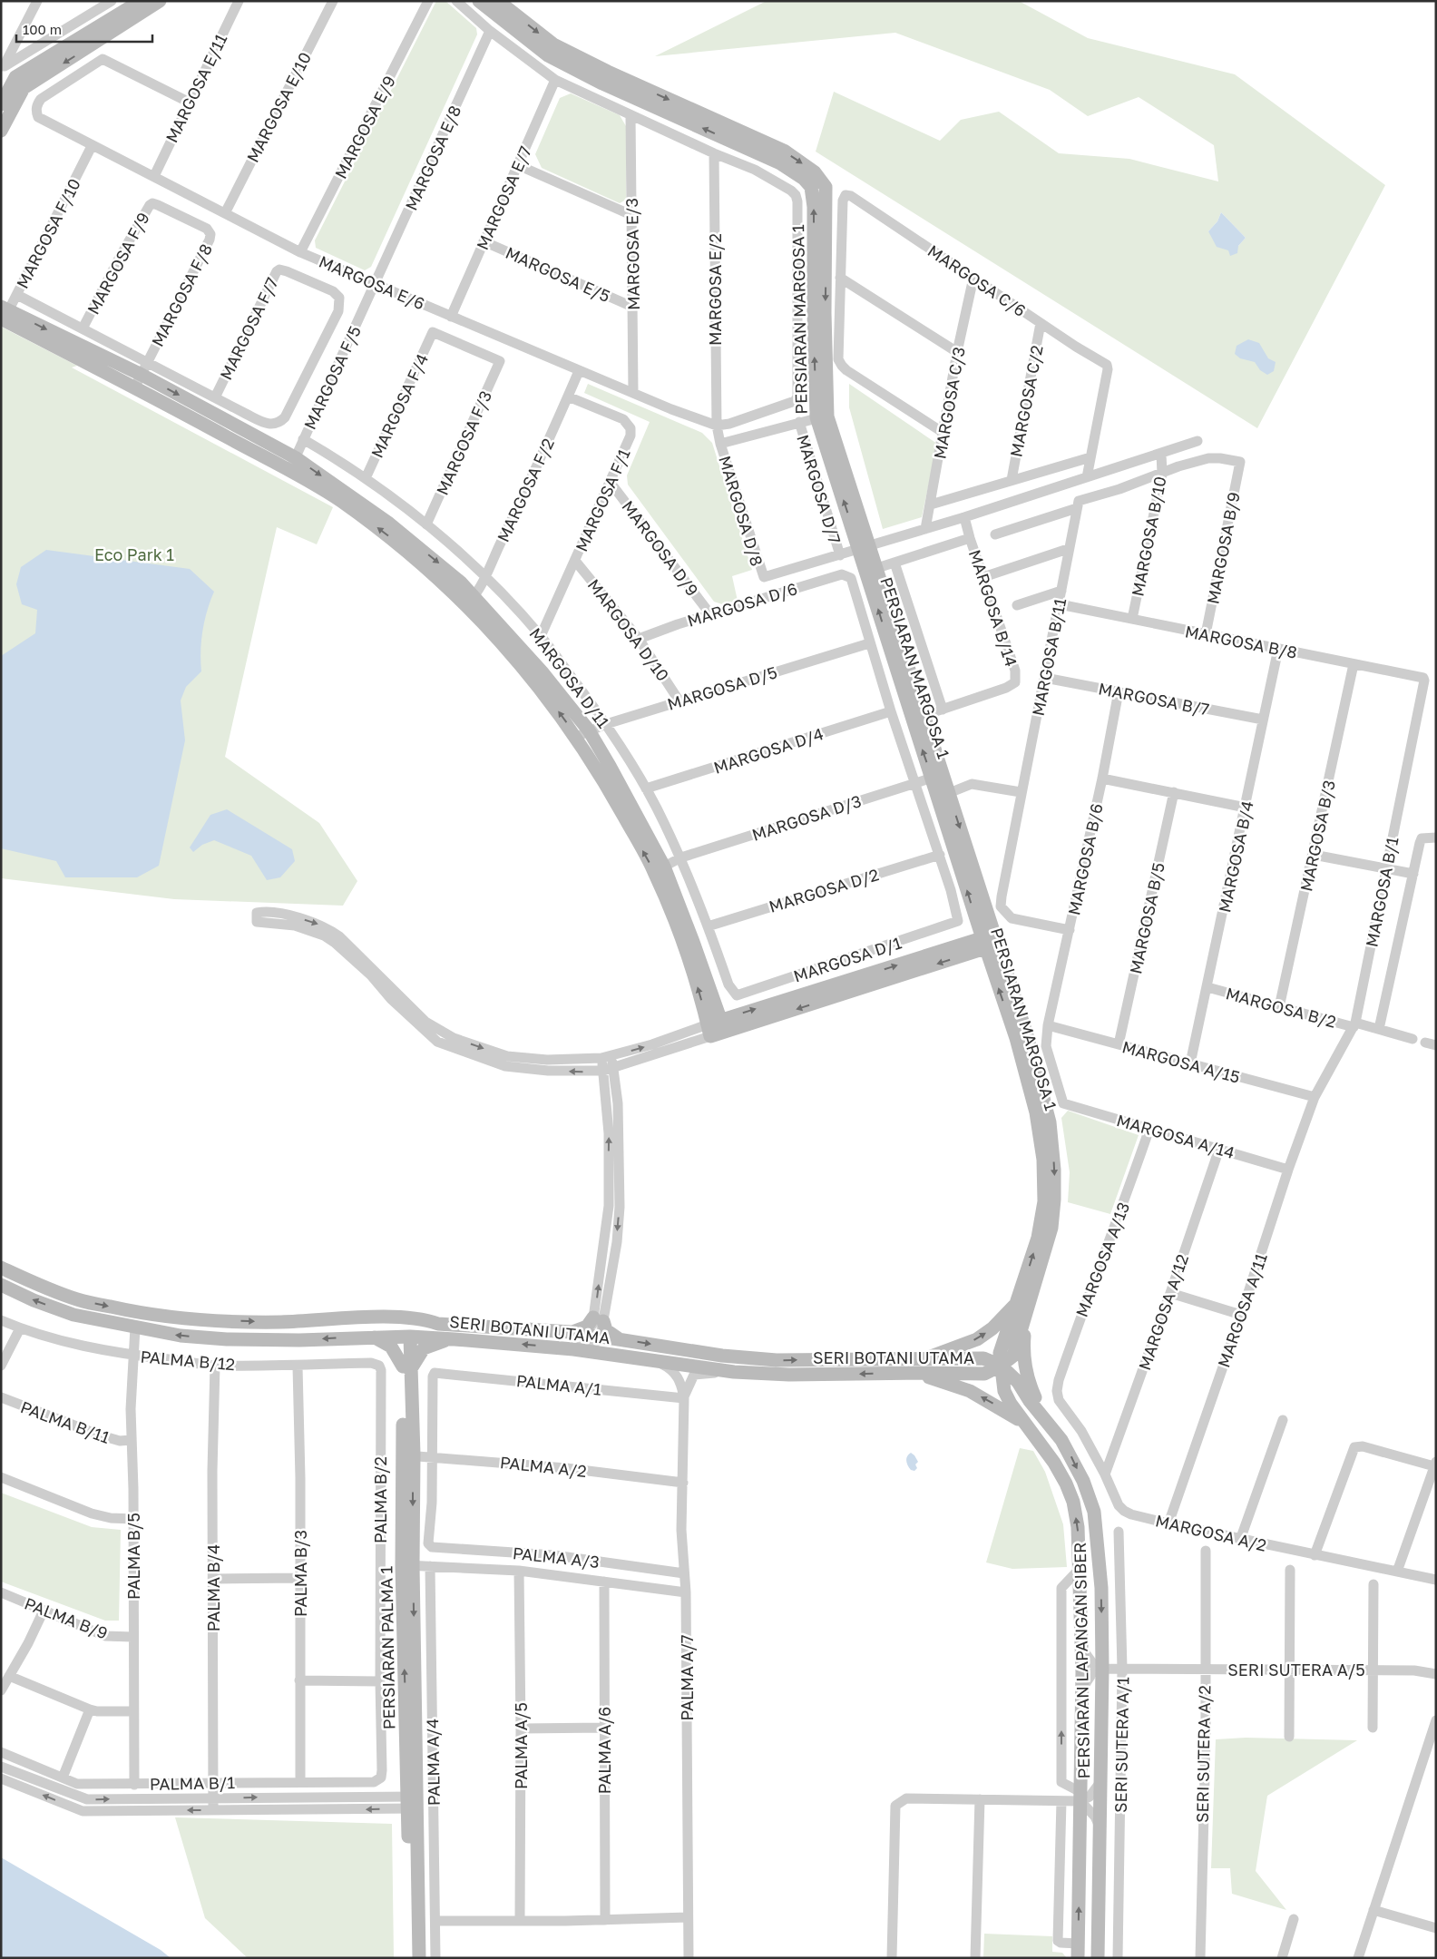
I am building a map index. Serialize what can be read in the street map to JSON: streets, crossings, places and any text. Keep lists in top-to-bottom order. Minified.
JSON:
{"streets":{"street":["MARGOSA E/11","MARGOSA E/10","MARGOSA E/9","MARGOSA E/8","MARGOSA E/7","MARGOSA F/10","MARGOSA E/3","MARGOSA F/9","MARGOSA E/5","MARGOSA C/6","MARGOSA E/6","MARGOSA E/2","MARGOSA F/8","PERSIARAN MARGOSA 1","MARGOSA F/7","MARGOSA F/5","MARGOSA C/2","MARGOSA C/3","MARGOSA F/4","MARGOSA F/3","MARGOSA D/7","MARGOSA F/2","MARGOSA F/1","MARGOSA D/8","MARGOSA B/10","MARGOSA D/9","MARGOSA B/9","MARGOSA D/6","MARGOSA B/14","MARGOSA D/10","MARGOSA B/8","MARGOSA B/11","MARGOSA D/11","MARGOSA D/5","MARGOSA B/7","MARGOSA D/4","MARGOSA D/3","MARGOSA B/3","MARGOSA B/4","MARGOSA B/6","MARGOSA D/2","MARGOSA B/1","MARGOSA B/5","MARGOSA D/1","MARGOSA B/2","MARGOSA A/15","MARGOSA A/14","MARGOSA A/13","MARGOSA A/11","MARGOSA A/12","SERI BOTANI UTAMA","PALMA B/12","PALMA A/1","PALMA B/11","PALMA A/2","PALMA B/2","MARGOSA A/2","PALMA B/5","PALMA A/3","PALMA B/3","PALMA B/4","PALMA B/9","PERSIARAN PALMA 1","PERSIARAN LAPANGAN SIBER","SERI SUTERA A/5","PALMA A/7","SERI SUTERA A/1","PALMA A/5","PALMA A/6","SERI SUTERA A/2","PALMA A/4","PALMA B/1"]},"crossings":[["MARGOSA E/11","MARGOSA E/6"],["MARGOSA E/10","MARGOSA E/6"],["MARGOSA E/9","MARGOSA E/6"],["MARGOSA E/8","MARGOSA E/6"],["MARGOSA E/8","MARGOSA F/5"],["MARGOSA E/7","MARGOSA E/5"],["MARGOSA E/7","MARGOSA E/6"],["MARGOSA F/10","MARGOSA E/6"],["MARGOSA E/3","MARGOSA E/5"],["MARGOSA E/3","MARGOSA E/6"],["MARGOSA F/9","MARGOSA F/8"],["MARGOSA C/6","MARGOSA C/2"],["MARGOSA C/6","MARGOSA C/3"],["MARGOSA E/6","MARGOSA E/2"],["MARGOSA E/6","MARGOSA F/5"],["MARGOSA E/6","MARGOSA F/2"],["MARGOSA E/2","MARGOSA D/8"],["PERSIARAN MARGOSA 1","MARGOSA B/14"],["PERSIARAN MARGOSA 1","MARGOSA D/3"],["PERSIARAN MARGOSA 1","SERI BOTANI UTAMA"],["PERSIARAN MARGOSA 1","PERSIARAN LAPANGAN SIBER"],["MARGOSA F/5","MARGOSA D/11"],["MARGOSA F/4","MARGOSA F/3"],["MARGOSA F/4","MARGOSA D/11"],["MARGOSA F/3","MARGOSA D/11"],["MARGOSA D/7","MARGOSA D/8"],["MARGOSA F/2","MARGOSA F/1"],["MARGOSA F/2","MARGOSA D/11"],["MARGOSA F/1","MARGOSA D/9"],["MARGOSA F/1","MARGOSA D/10"],["MARGOSA F/1","MARGOSA D/11"],["MARGOSA B/10","MARGOSA B/9"],["MARGOSA B/10","MARGOSA B/8"],["MARGOSA D/9","MARGOSA D/6"],["MARGOSA B/9","MARGOSA B/8"],["MARGOSA D/6","MARGOSA D/10"],["MARGOSA D/6","MARGOSA D/5"],["MARGOSA D/10","MARGOSA D/5"],["MARGOSA B/8","MARGOSA B/11"],["MARGOSA B/8","MARGOSA B/3"],["MARGOSA B/8","MARGOSA B/4"],["MARGOSA B/8","MARGOSA B/1"],["MARGOSA B/11","MARGOSA B/7"],["MARGOSA B/11","MARGOSA B/6"],["MARGOSA D/11","MARGOSA D/5"],["MARGOSA D/11","MARGOSA D/4"],["MARGOSA D/11","MARGOSA D/3"],["MARGOSA D/11","MARGOSA D/2"],["MARGOSA D/11","MARGOSA D/1"],["MARGOSA B/7","MARGOSA B/4"],["MARGOSA B/7","MARGOSA B/6"],["MARGOSA B/3","MARGOSA B/2"],["MARGOSA B/4","MARGOSA B/2"],["MARGOSA B/4","MARGOSA A/15"],["MARGOSA B/6","MARGOSA A/15"],["MARGOSA B/6","MARGOSA A/14"],["MARGOSA D/2","MARGOSA D/1"],["MARGOSA B/1","MARGOSA B/2"],["MARGOSA B/1","MARGOSA A/15"],["MARGOSA B/1","MARGOSA A/11"],["MARGOSA B/5","MARGOSA A/15"],["MARGOSA A/15","MARGOSA A/11"],["MARGOSA A/14","MARGOSA A/13"],["MARGOSA A/14","MARGOSA A/11"],["MARGOSA A/14","MARGOSA A/12"],["MARGOSA A/13","MARGOSA A/2"],["MARGOSA A/11","MARGOSA A/2"],["MARGOSA A/12","MARGOSA A/2"],["SERI BOTANI UTAMA","PALMA B/5"],["SERI BOTANI UTAMA","PERSIARAN PALMA 1"],["SERI BOTANI UTAMA","PERSIARAN LAPANGAN SIBER"],["SERI BOTANI UTAMA","PALMA A/7"],["PALMA B/12","PALMA B/2"],["PALMA B/12","PALMA B/5"],["PALMA B/12","PALMA B/3"],["PALMA B/12","PALMA B/4"],["PALMA A/1","PALMA A/2"],["PALMA A/1","PALMA A/3"],["PALMA A/1","PALMA A/7"],["PALMA B/11","PALMA B/5"],["PALMA A/2","PALMA A/3"],["PALMA A/2","PERSIARAN PALMA 1"],["PALMA A/2","PALMA A/7"],["PALMA B/2","PALMA B/1"],["PALMA B/5","PALMA B/9"],["PALMA B/5","PALMA B/1"],["PALMA A/3","PALMA A/7"],["PALMA B/3","PALMA B/1"],["PALMA B/4","PALMA B/1"],["PERSIARAN LAPANGAN SIBER","SERI SUTERA A/5"],["SERI SUTERA A/5","SERI SUTERA A/1"],["SERI SUTERA A/5","SERI SUTERA A/2"]],"parks":["Eco Park 1"],"scale_bar":"100 m"}
